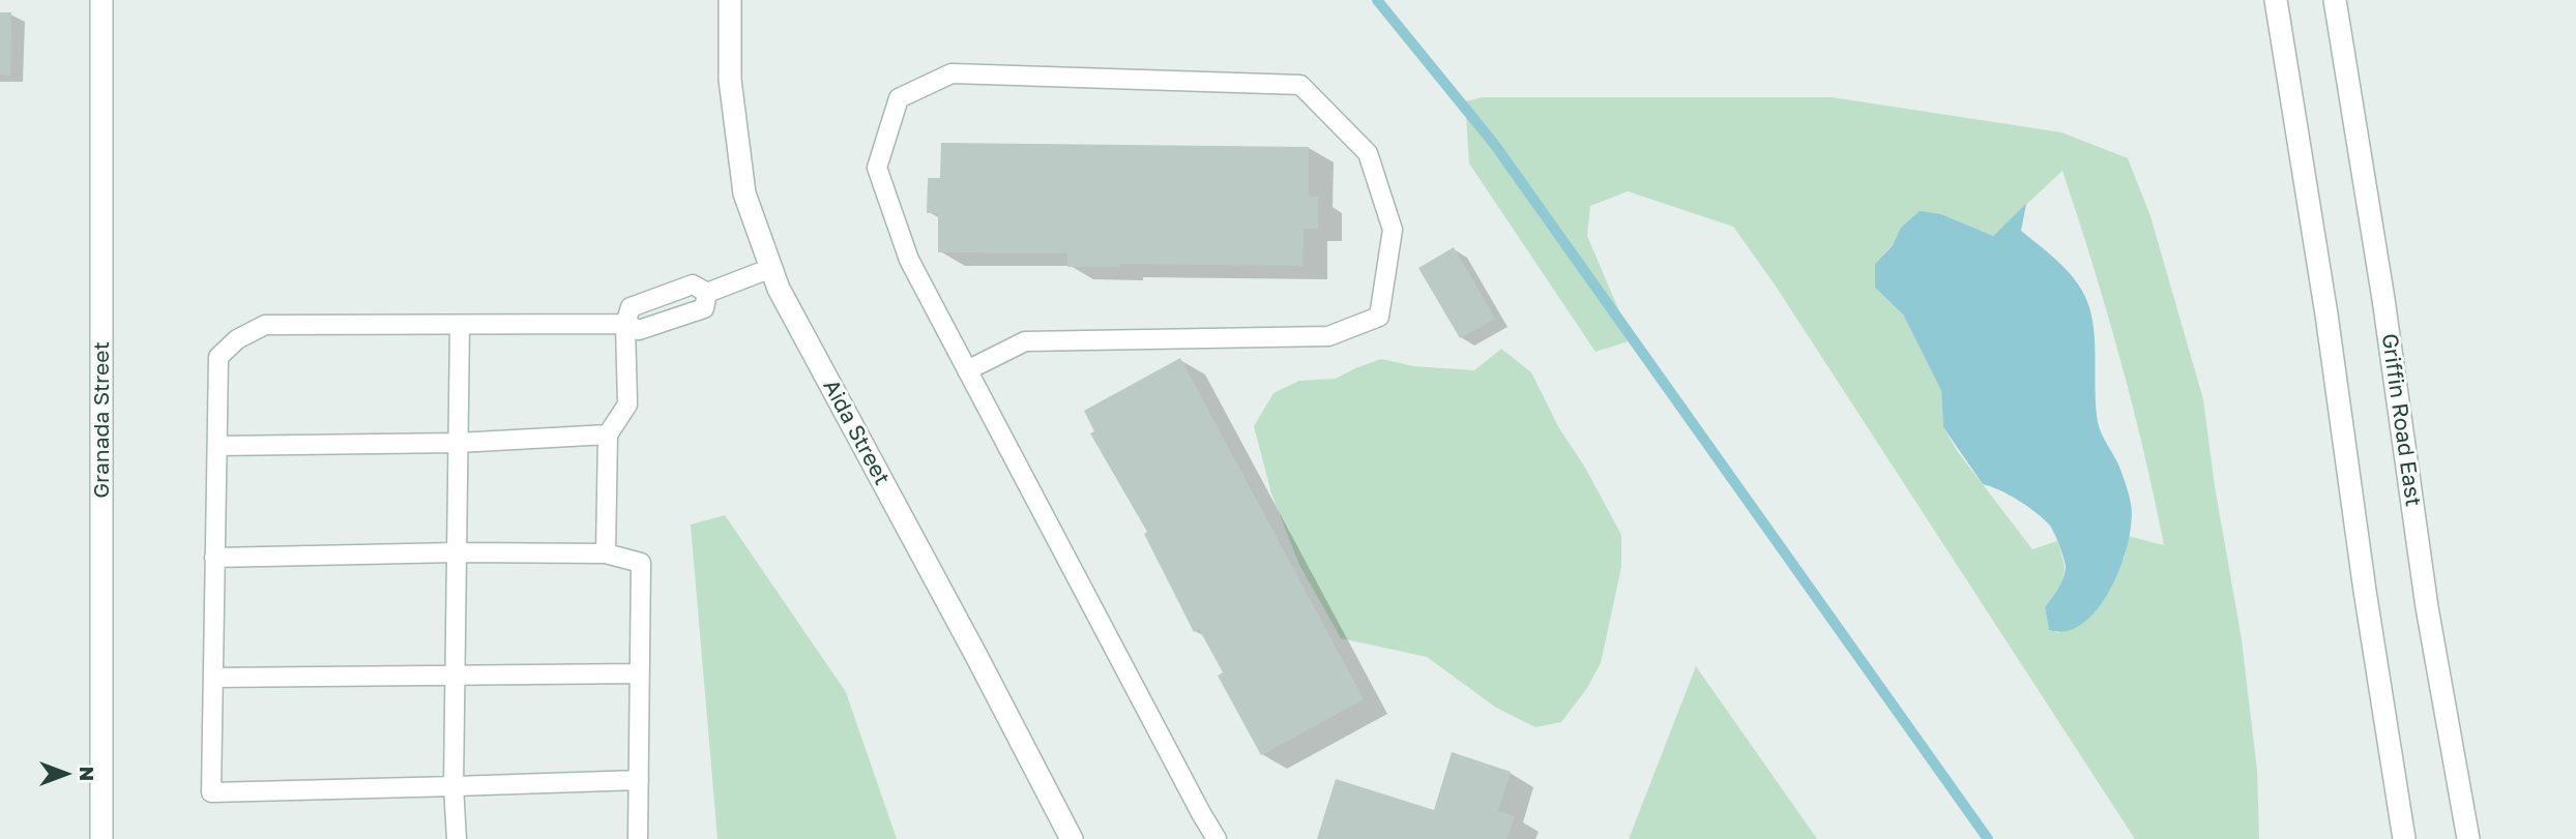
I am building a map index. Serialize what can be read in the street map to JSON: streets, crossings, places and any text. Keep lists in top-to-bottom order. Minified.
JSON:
{"streets":{"street":["Granada Street","Griffin Road East","Aida Street"]},"north":"right"}
